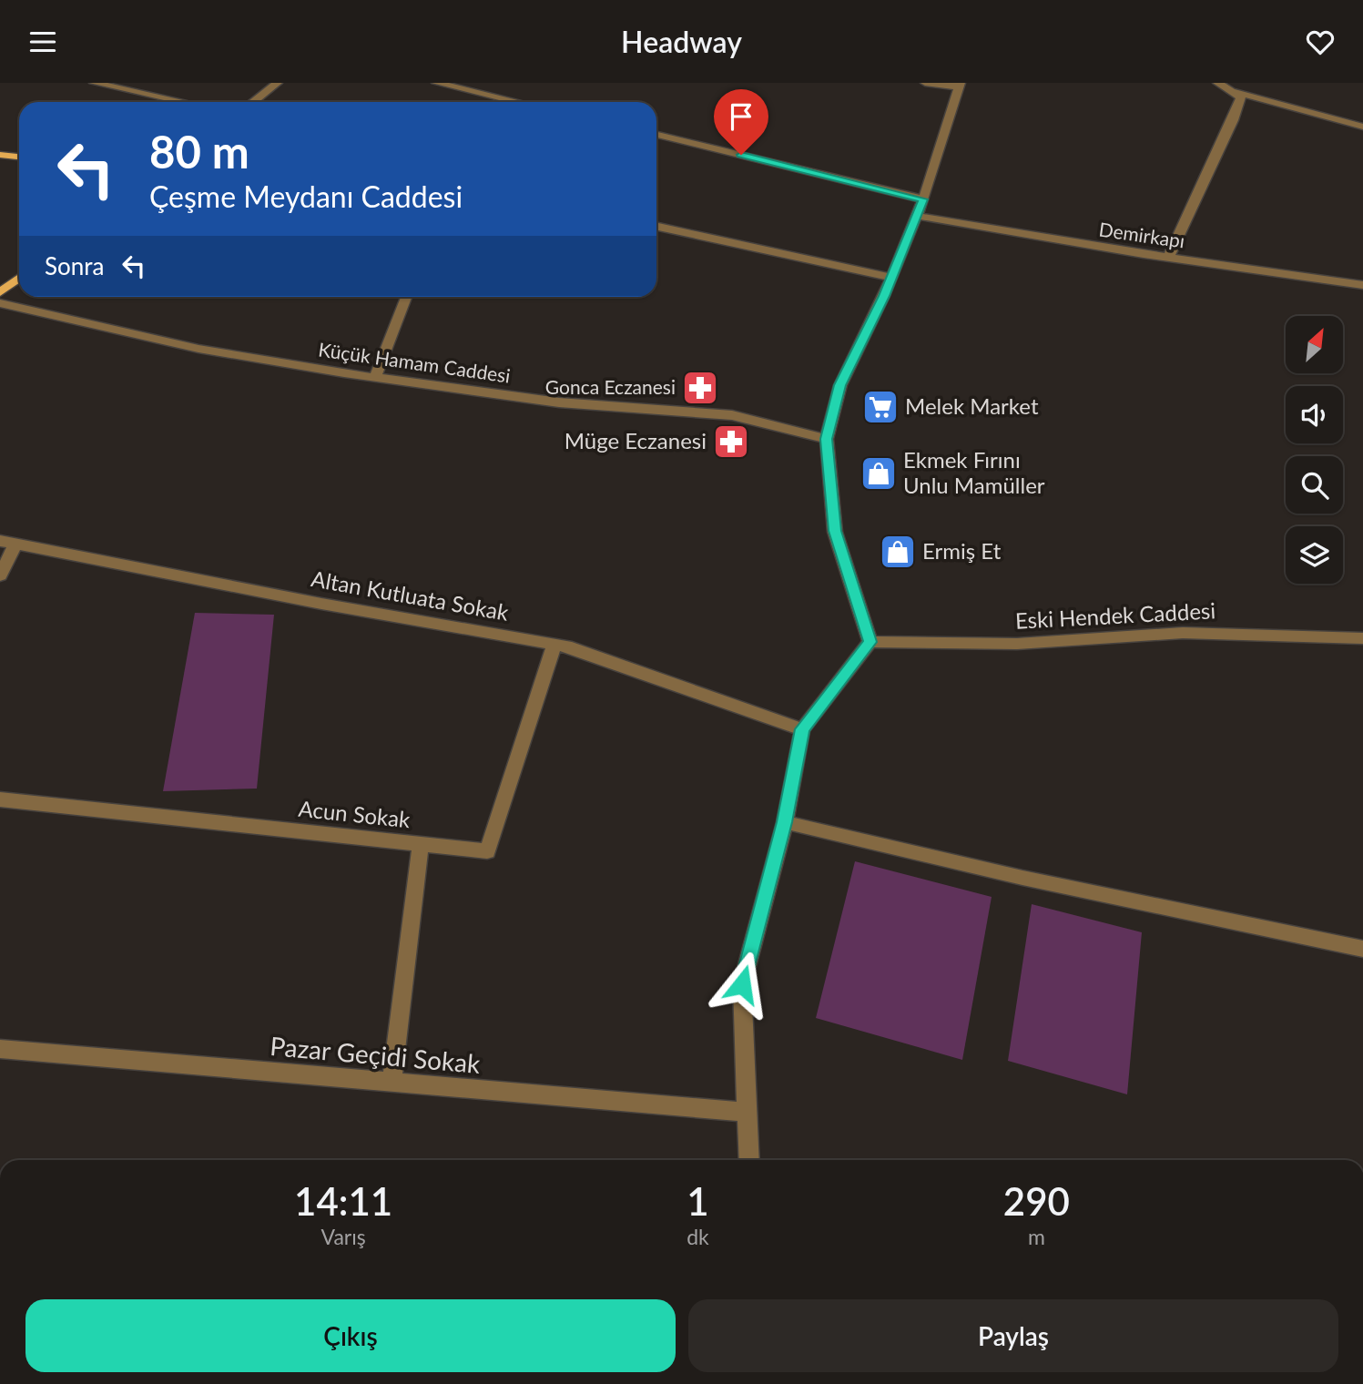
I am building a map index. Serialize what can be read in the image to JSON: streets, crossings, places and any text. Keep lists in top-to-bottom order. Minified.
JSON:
{"streets":{"street":["Demirkapı","Küçük Hamam Caddesi","Altan Kutluata Sokak","Eski Hendek Caddesi","Acun Sokak","Pazar Geçidi Sokak"]},"crossings":[["Altan Kutluata Sokak","Acun Sokak"]],"places":{"pharmacy":["Gonca Eczanesi","Müge Eczanesi"],"supermarket":["Melek Market"],"shop":["Ekmek Fırını Unlu Mamüller","Ermiş Et"]},"north":"top right","page":{"header":"Headway","turn":["80 m","Çeşme Meydanı Caddesi"],"then":"Sonra","eta":["14:11","Varış","1","dk","290","m"],"buttons":["Çıkış","Paylaş"]}}
